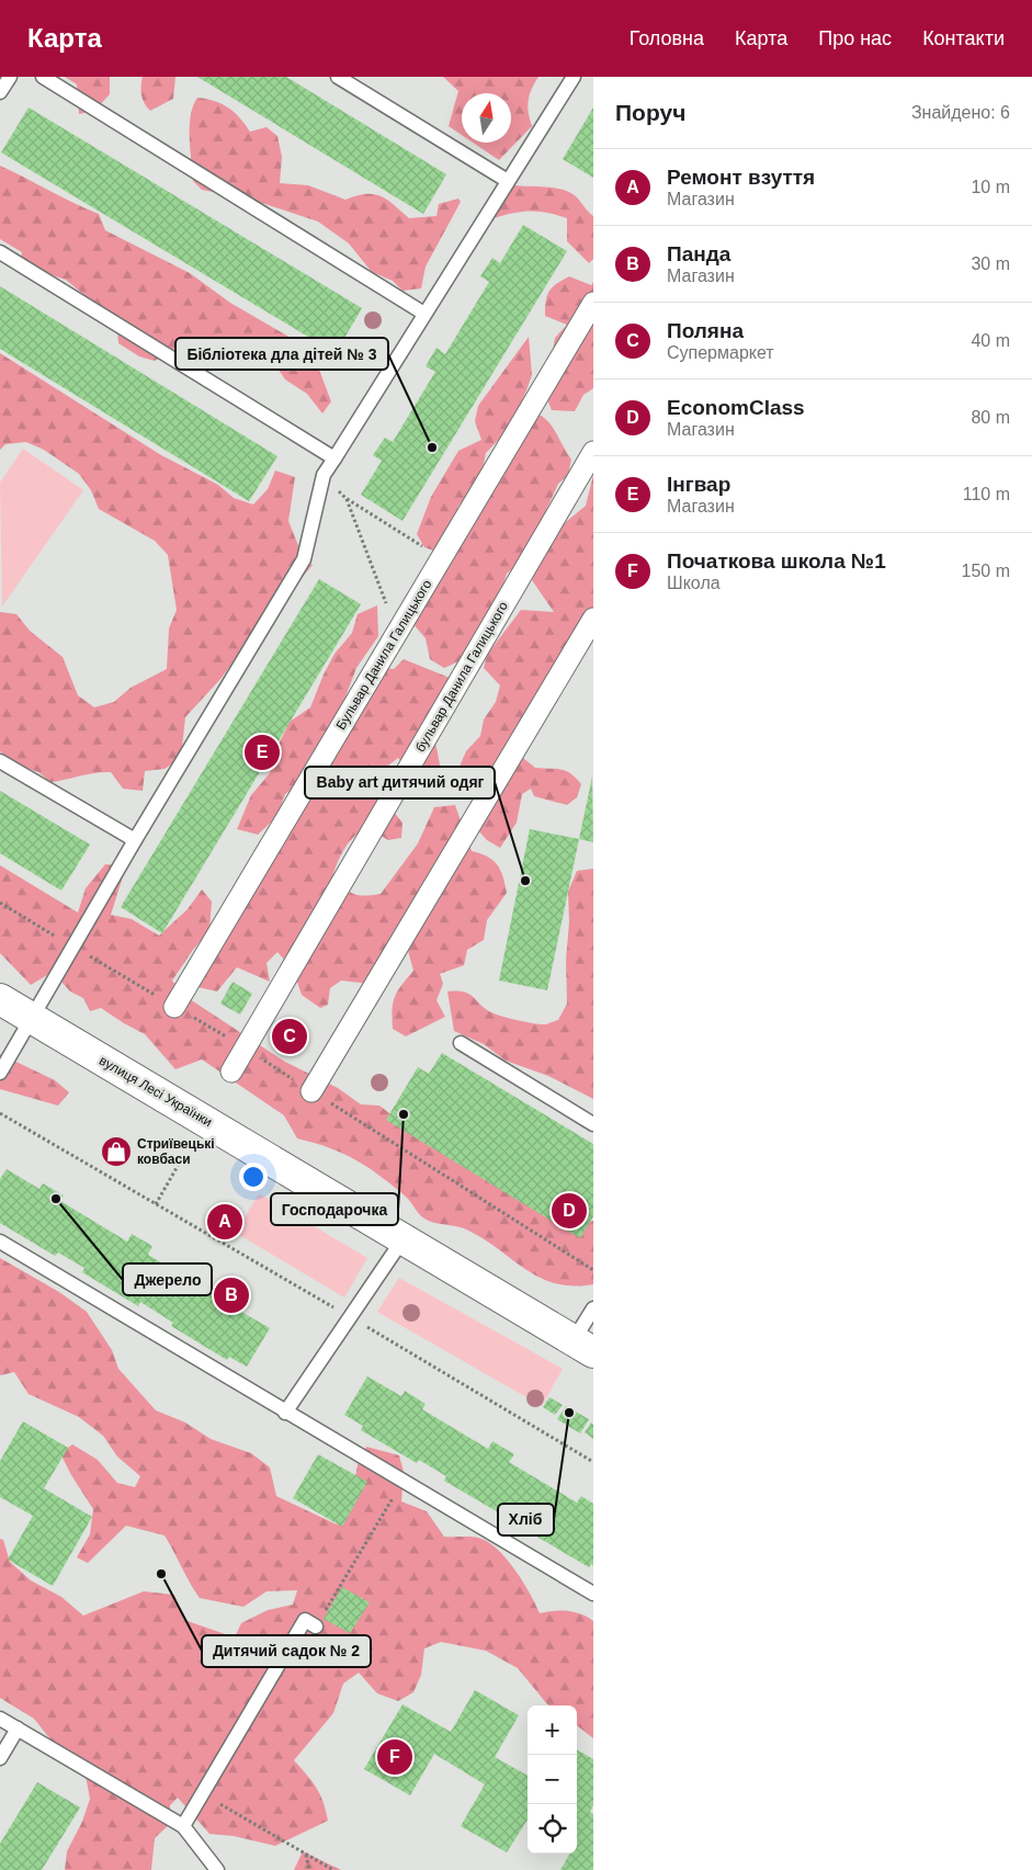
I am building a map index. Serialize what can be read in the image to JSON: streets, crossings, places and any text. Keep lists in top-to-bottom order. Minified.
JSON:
{"streets":{"main road":["вулиця Лесі Українки"],"street":["Бульвар Данила Галицького","бульвар Данила Галицького"]},"places":{"other":["Бібліотека дла дітей № 3","Baby art дитячий одяг","Господарочка","Джерело","Хліб","Дитячий садок № 2"],"shop":["Стриївецькі ковбаси"]},"north":"top","page":{"header":"Карта","nav":["Головна","Карта","Про нас","Контакти"],"heading":["Поруч","Знайдено: 6"],"list":[{"mark":"A","name":"Ремонт взуття","note":"Магазин","value":"10 m"},{"mark":"B","name":"Панда","note":"Магазин","value":"30 m"},{"mark":"C","name":"Поляна","note":"Супермаркет","value":"40 m"},{"mark":"D","name":"EconomClass","note":"Магазин","value":"80 m"},{"mark":"E","name":"Інгвар","note":"Магазин","value":"110 m"},{"mark":"F","name":"Початкова школа №1","note":"Школа","value":"150 m"}],"pins":["E","C","D","A","B","F"],"map_buttons":["+","−"]}}
